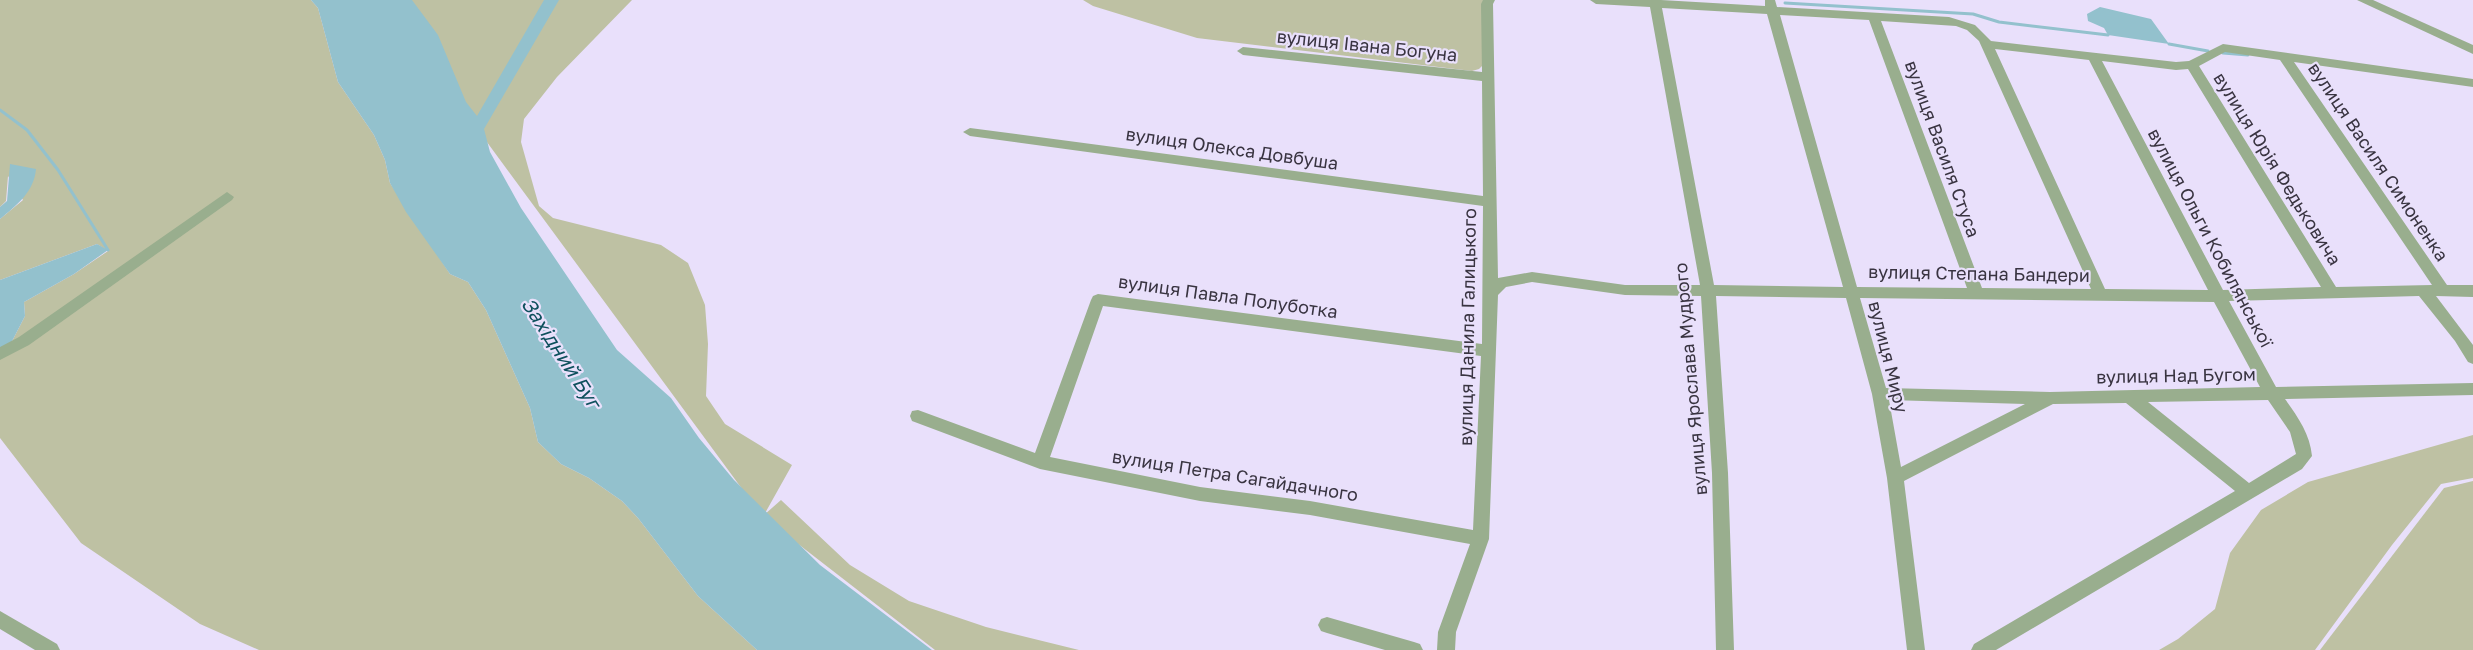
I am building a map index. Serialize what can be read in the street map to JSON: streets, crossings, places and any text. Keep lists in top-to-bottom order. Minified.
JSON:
{"streets":{"street":["вулиця Івана Богуна","вулиця Олекса Довбуша","вулиця Василя Стуса","вулиця Василя Симоненка","вулиця Юрія Федьковича","вулиця Ольги Кобилянської","вулиця Степана Бандери","вулиця Павла Полуботка","вулиця Данила Галицького","вулиця Миру","вулиця Над Бугом","вулиця Ярослава Мудрого","вулиця Петра Сагайдачного"]},"crossings":[["вулиця Івана Богуна","вулиця Данила Галицького"],["вулиця Олекса Довбуша","вулиця Данила Галицького"],["вулиця Василя Стуса","вулиця Степана Бандери"],["вулиця Василя Симоненка","вулиця Степана Бандери"],["вулиця Юрія Федьковича","вулиця Степана Бандери"],["вулиця Ольги Кобилянської","вулиця Степана Бандери"],["вулиця Ольги Кобилянської","вулиця Над Бугом"],["вулиця Степана Бандери","вулиця Данила Галицького"],["вулиця Степана Бандери","вулиця Миру"],["вулиця Степана Бандери","вулиця Ярослава Мудрого"],["вулиця Павла Полуботка","вулиця Данила Галицького"],["вулиця Павла Полуботка","вулиця Петра Сагайдачного"],["вулиця Данила Галицького","вулиця Петра Сагайдачного"],["вулиця Миру","вулиця Над Бугом"]],"water":["Західний Буг"]}
